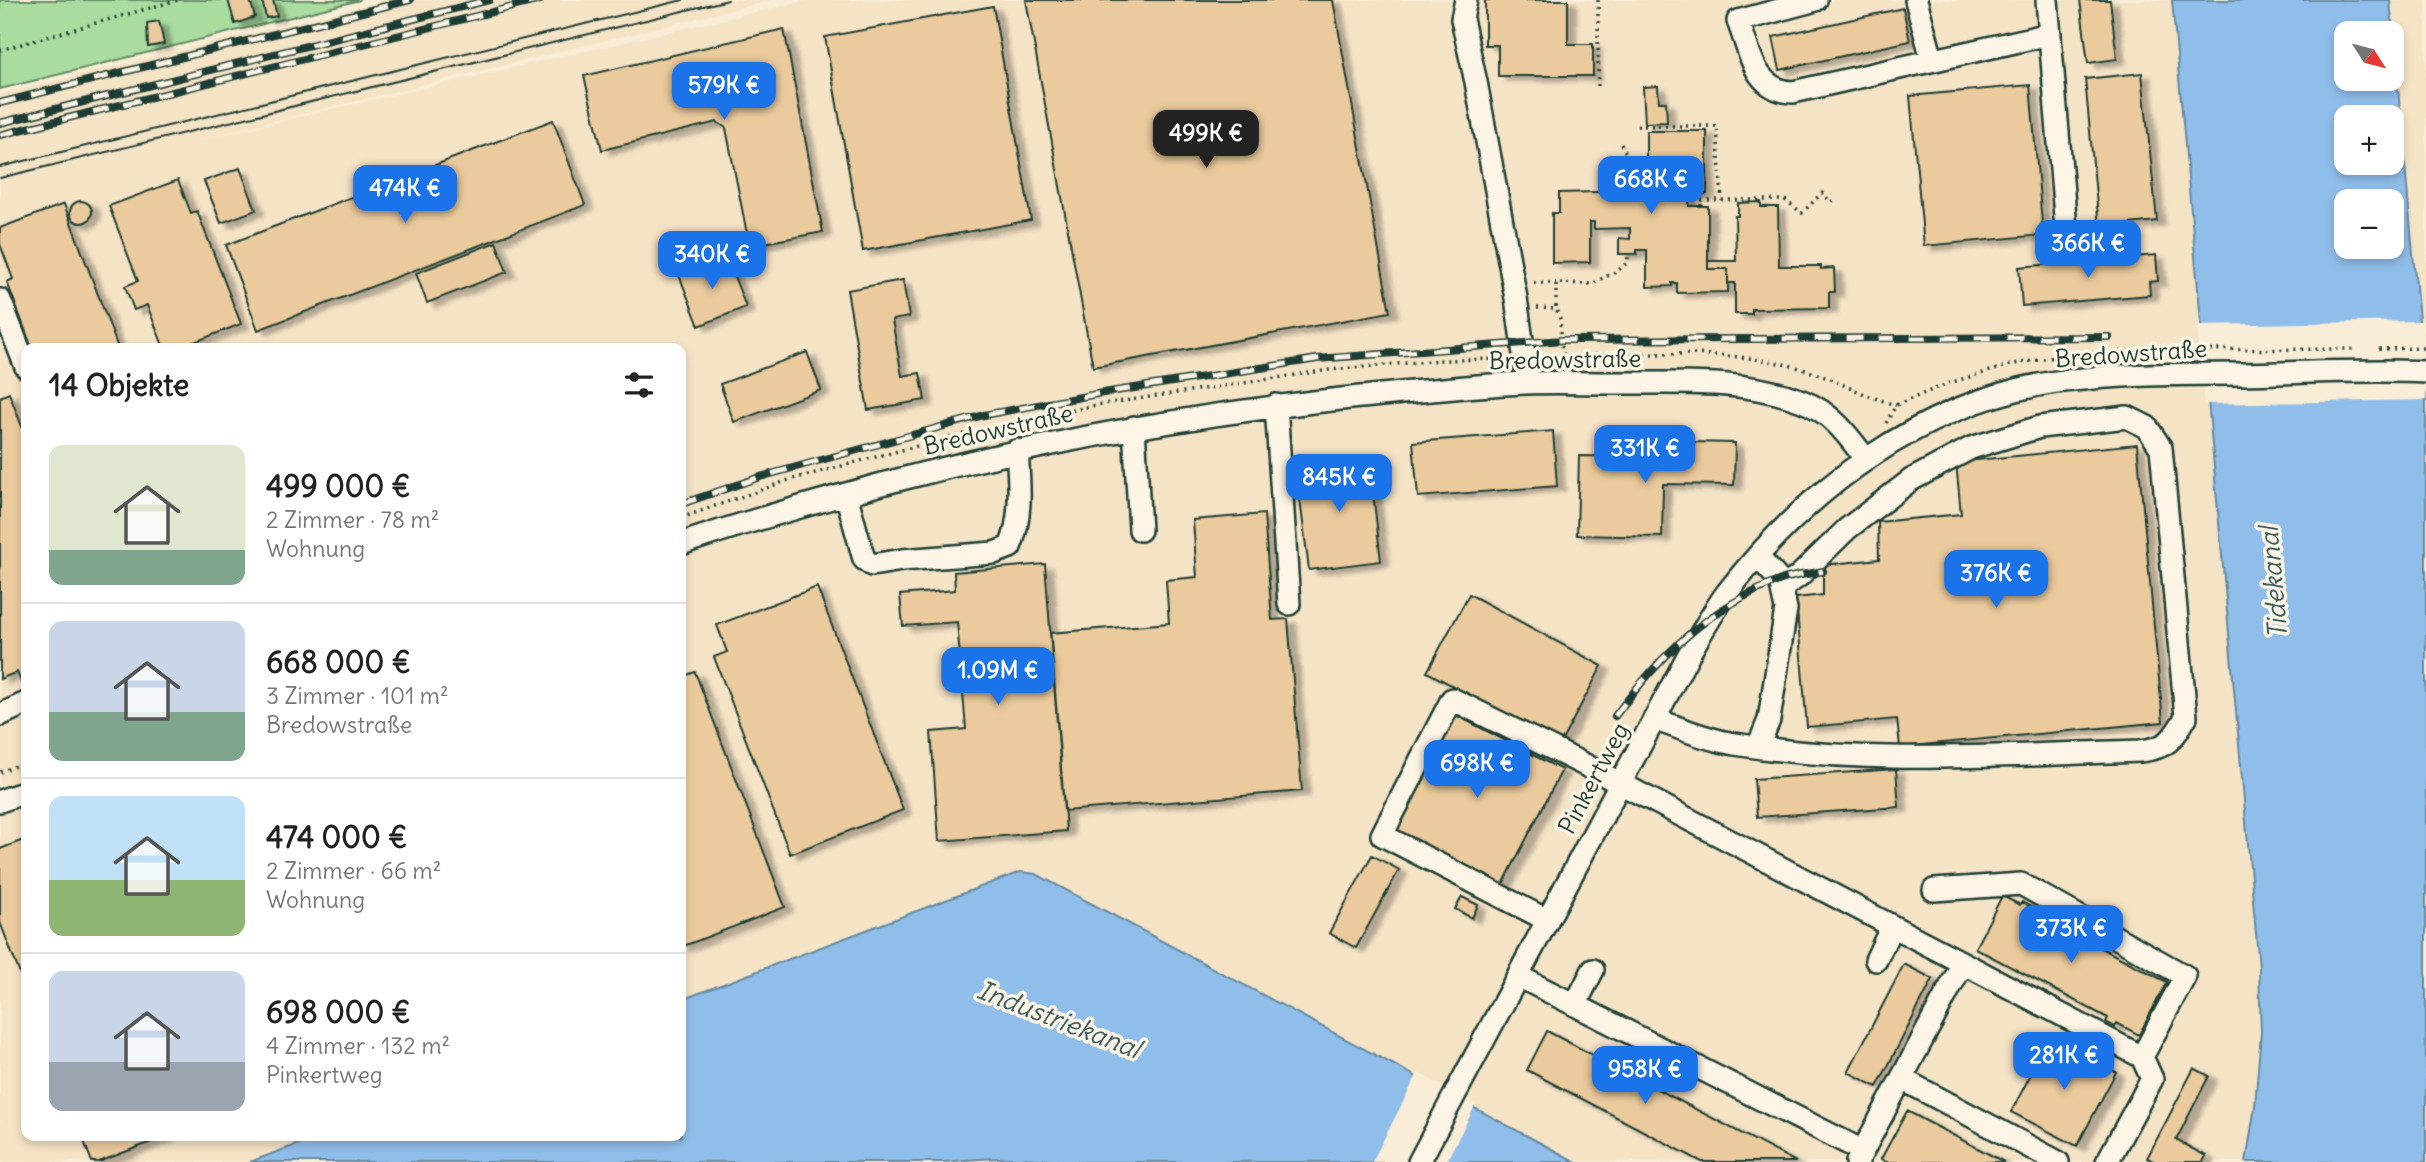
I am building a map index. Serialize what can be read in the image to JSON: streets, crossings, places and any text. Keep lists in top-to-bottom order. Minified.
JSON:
{"streets":{"street":["Bredowstraße","Pinkertweg"]},"crossings":[["Bredowstraße","Pinkertweg"]],"water":["Tidekanal","Industriekanal"],"north":"bottom right","page":{"map_buttons":["+","−"],"price":["579K €","499K €","668K €","474K €","366K €","340K €","331K €","845K €","376K €","1.09M €","698K €","373K €","281K €","958K €"],"heading":"14 Objekte","list":[{"name":"499 000 €","note":"2 Zimmer · 78 m² · Wohnung"},{"name":"668 000 €","note":"3 Zimmer · 101 m² · Bredowstraße"},{"name":"474 000 €","note":"2 Zimmer · 66 m² · Wohnung"},{"name":"698 000 €","note":"4 Zimmer · 132 m² · Pinkertweg"}]}}
